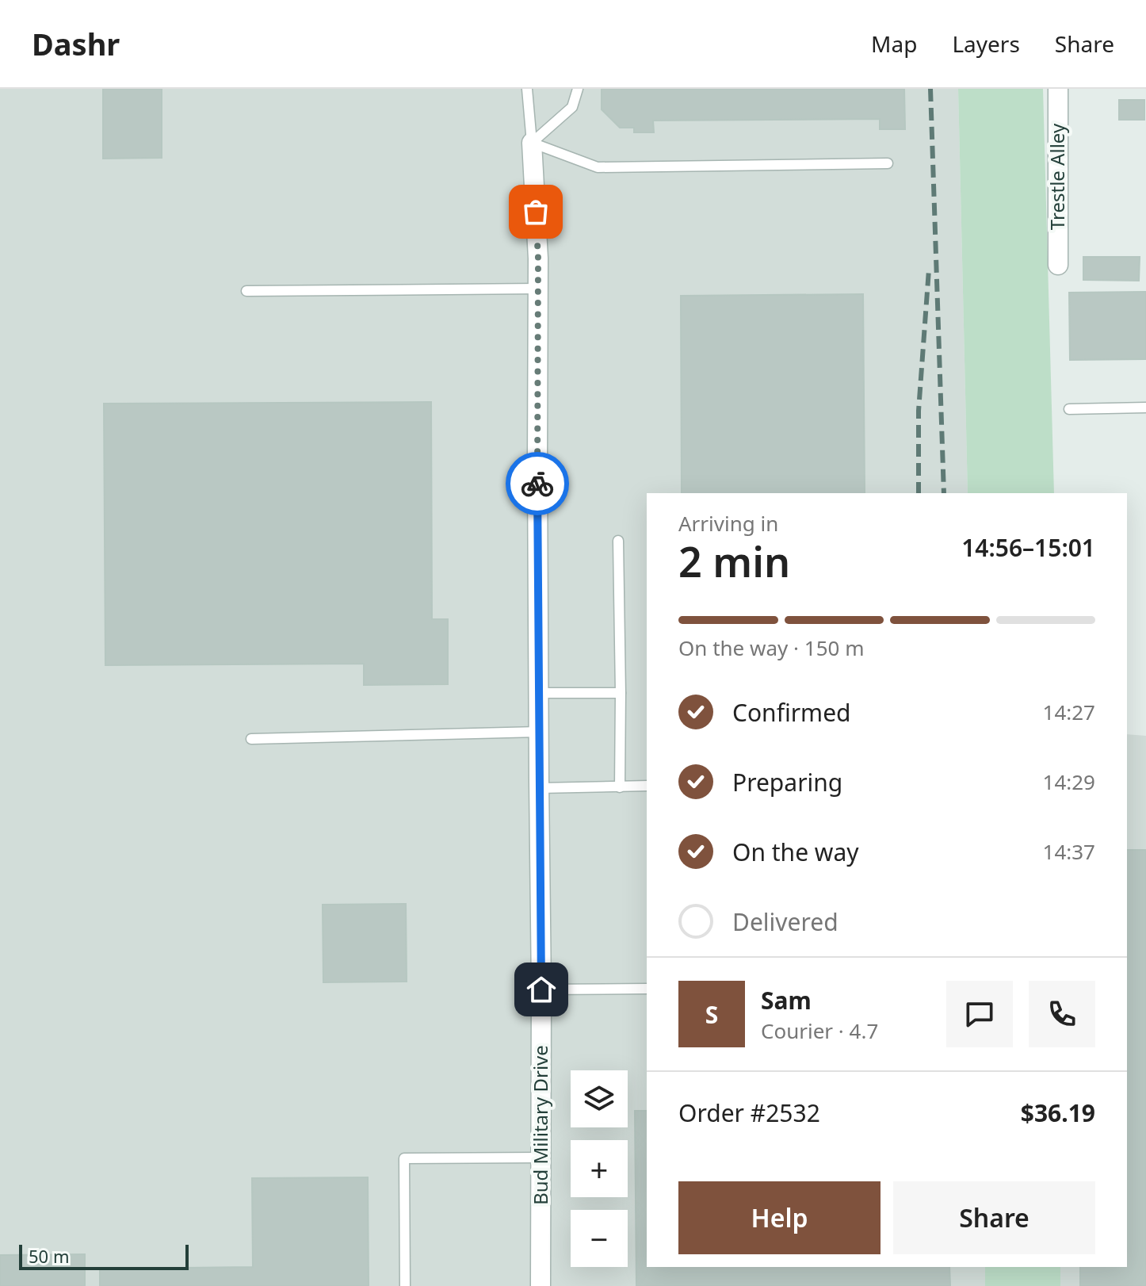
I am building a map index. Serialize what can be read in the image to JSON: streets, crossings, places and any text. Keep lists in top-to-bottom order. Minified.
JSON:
{"streets":{"street":["Trestle Alley","Bud Military Drive"]},"scale_bar":"50 m","page":{"header":"Dashr","nav":["Map","Layers","Share"],"heading":["2 min","Arriving in","14:56–15:01"],"panel":["Sam","Courier · 4.7","Order #2532","$36.19"],"bar":"On the way · 150 m","list":[["Confirmed","14:27"],["Preparing","14:29"],["On the way","14:37"],"Delivered"],"round":"S","map_buttons":["+","−"],"buttons":["Help","Share"],"scale":"50 m"}}
